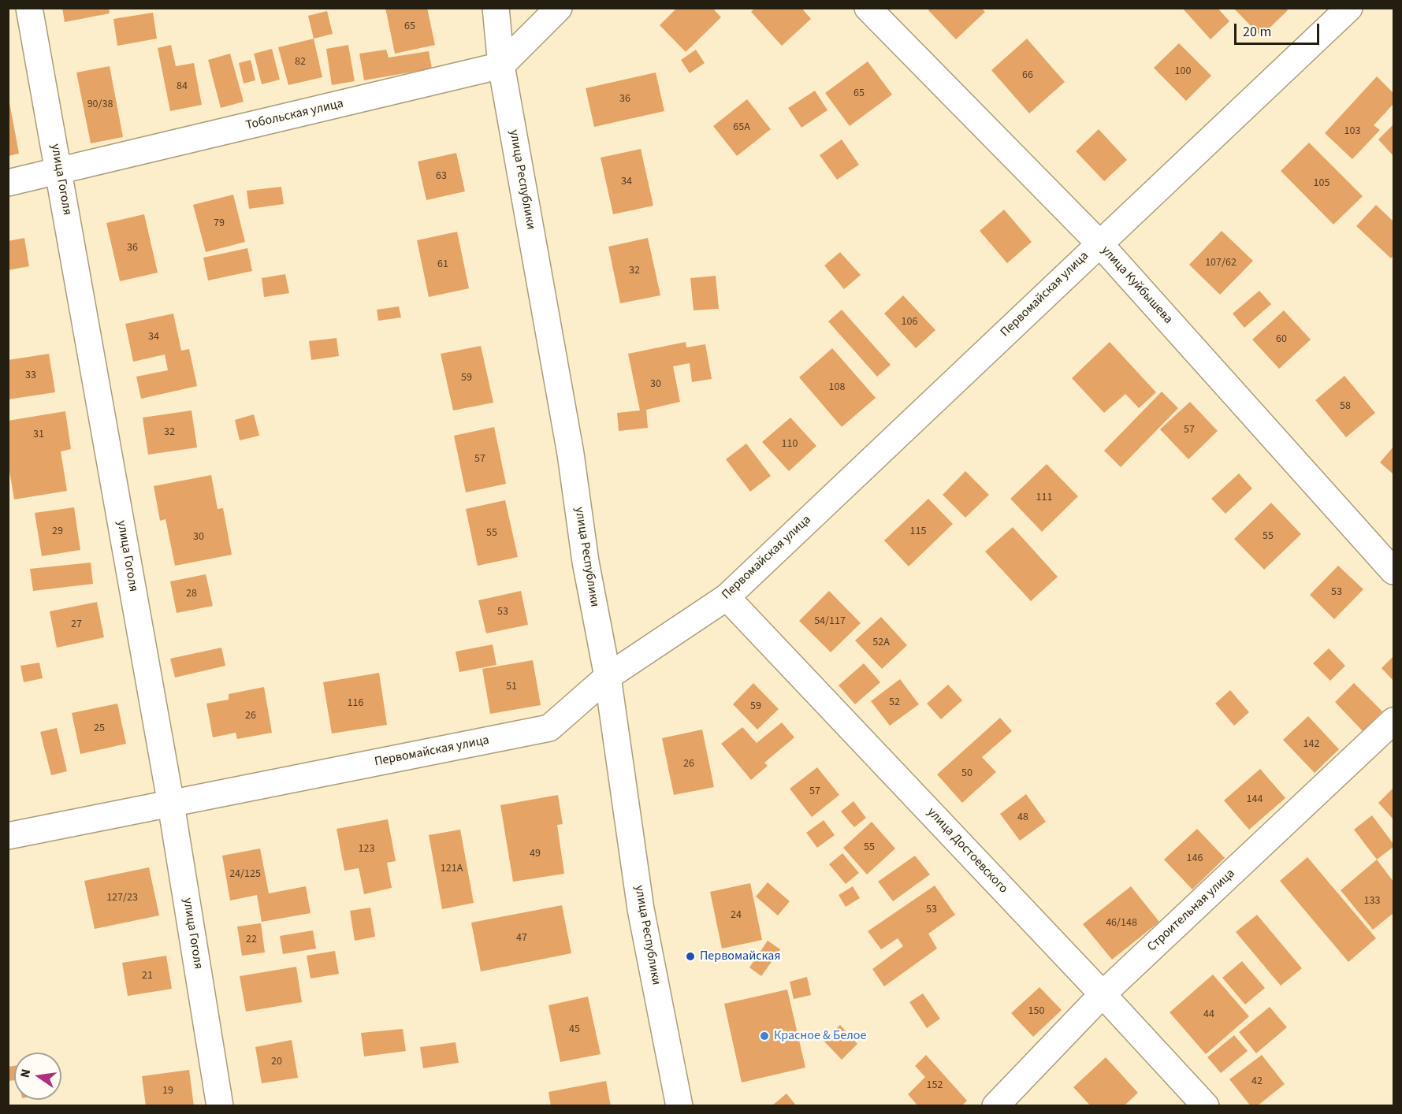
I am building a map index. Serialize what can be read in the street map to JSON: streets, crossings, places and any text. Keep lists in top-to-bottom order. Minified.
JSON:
{"streets":{"street":["Тобольская улица","улица Гоголя","улица Республики","улица Куйбышева","Первомайская улица","улица Достоевского","Строительная улица"]},"crossings":[["Тобольская улица","улица Гоголя"],["Тобольская улица","улица Республики"],["улица Гоголя","Первомайская улица"],["улица Республики","Первомайская улица"],["улица Куйбышева","Первомайская улица"],["Первомайская улица","улица Достоевского"],["улица Достоевского","Строительная улица"]],"places":["Первомайская","Красное & Белое"],"house_numbers":["65","82","100","66","84","65","36","90/38","65А","103","63","34","105","79","36","107/62","61","32","106","34","60","33","59","30","108","58","57","32","31","110","57","111","29","115","55","55","30","53","28","53","54/117","27","52А","51","52","116","59","26","25","142","26","50","57","144","48","55","123","49","146","121А","24/125","127/23","133","53","24","46/148","47","22","21","150","44","45","20","42","152","19"],"scale_bar":"20 m","north":"left"}
